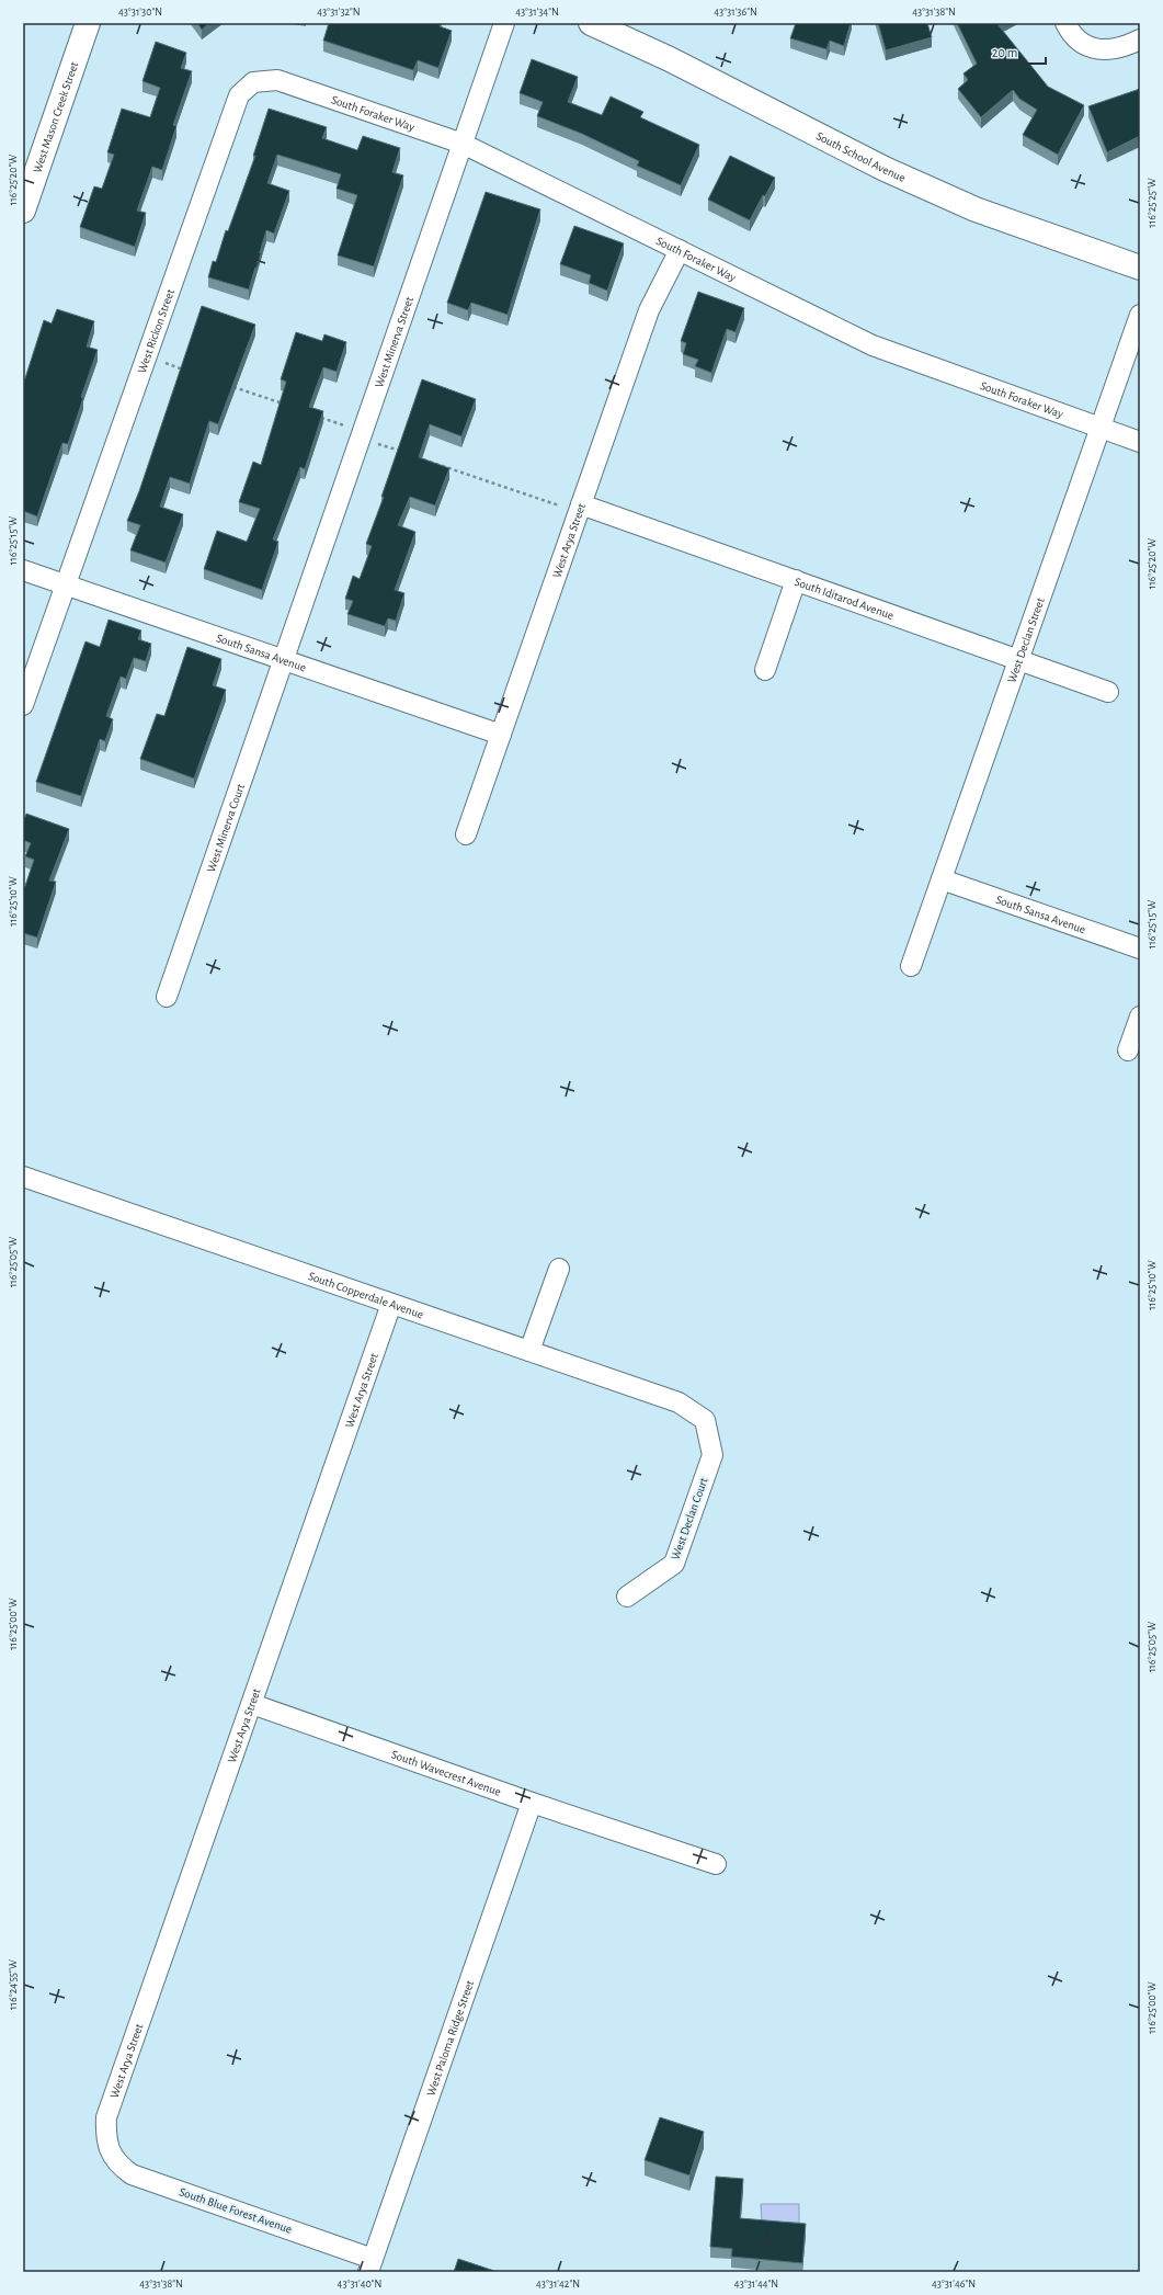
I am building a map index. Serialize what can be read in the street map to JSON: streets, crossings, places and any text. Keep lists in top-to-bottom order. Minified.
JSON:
{"streets":{"street":["South Foraker Way","West Mason Creek Street","South School Avenue","West Rickon Street","West Minerva Street","West Arya Street","South Iditarod Avenue","West Declan Street","South Sansa Avenue","West Minerva Court","South Copperdale Avenue","West Declan Court","South Wavecrest Avenue","West Paloma Ridge Street","South Blue Forest Avenue"]},"crossings":[["South Foraker Way","West Rickon Street"],["South Foraker Way","West Minerva Street"],["South Foraker Way","West Arya Street"],["South Foraker Way","West Declan Street"],["West Rickon Street","South Sansa Avenue"],["West Minerva Street","South Sansa Avenue"],["West Minerva Street","West Minerva Court"],["West Arya Street","South Iditarod Avenue"],["West Arya Street","South Sansa Avenue"],["West Arya Street","South Copperdale Avenue"],["West Arya Street","South Wavecrest Avenue"],["West Arya Street","South Blue Forest Avenue"],["South Iditarod Avenue","West Declan Street"],["West Declan Street","South Sansa Avenue"],["South Sansa Avenue","West Minerva Court"],["South Copperdale Avenue","West Declan Court"],["South Wavecrest Avenue","West Paloma Ridge Street"],["West Paloma Ridge Street","South Blue Forest Avenue"]],"scale_bar":"20 m","coordinates":["43°31'30\"N","43°31'32\"N","43°31'34\"N","43°31'36\"N","43°31'38\"N","116°25'20\"W","116°25'25\"W","116°25'15\"W","116°25'10\"W","116°25'05\"W","116°25'00\"W","116°24'55\"W","43°31'40\"N","43°31'42\"N","43°31'44\"N","43°31'46\"N"]}
